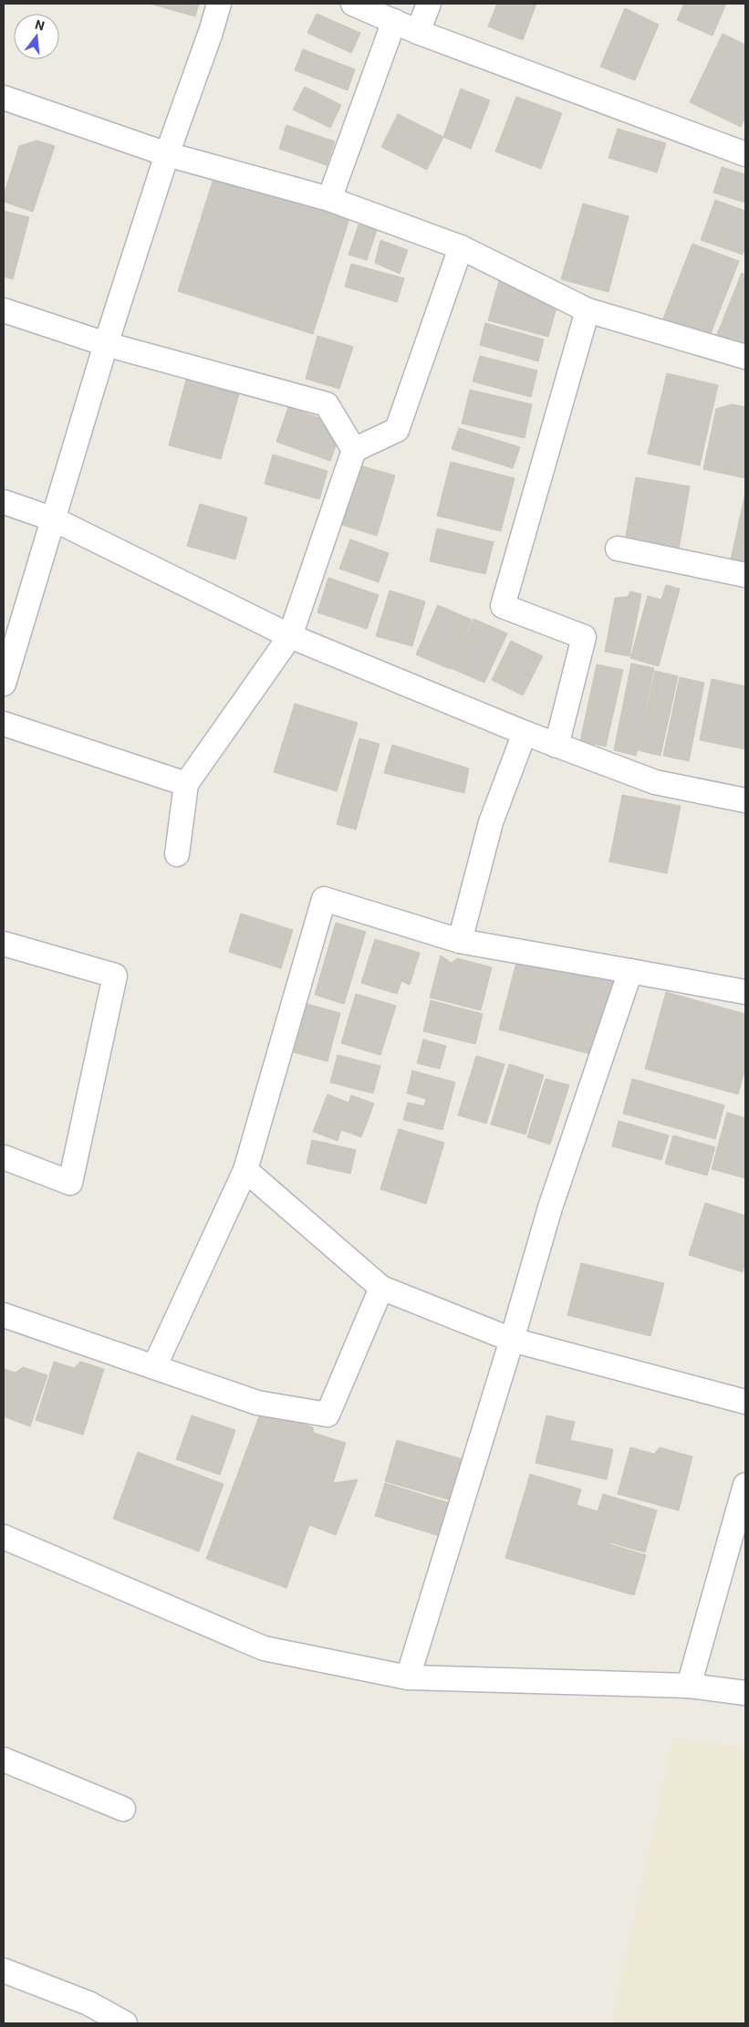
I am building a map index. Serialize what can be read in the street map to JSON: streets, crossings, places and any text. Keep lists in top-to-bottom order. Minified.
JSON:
{"north":"top"}
